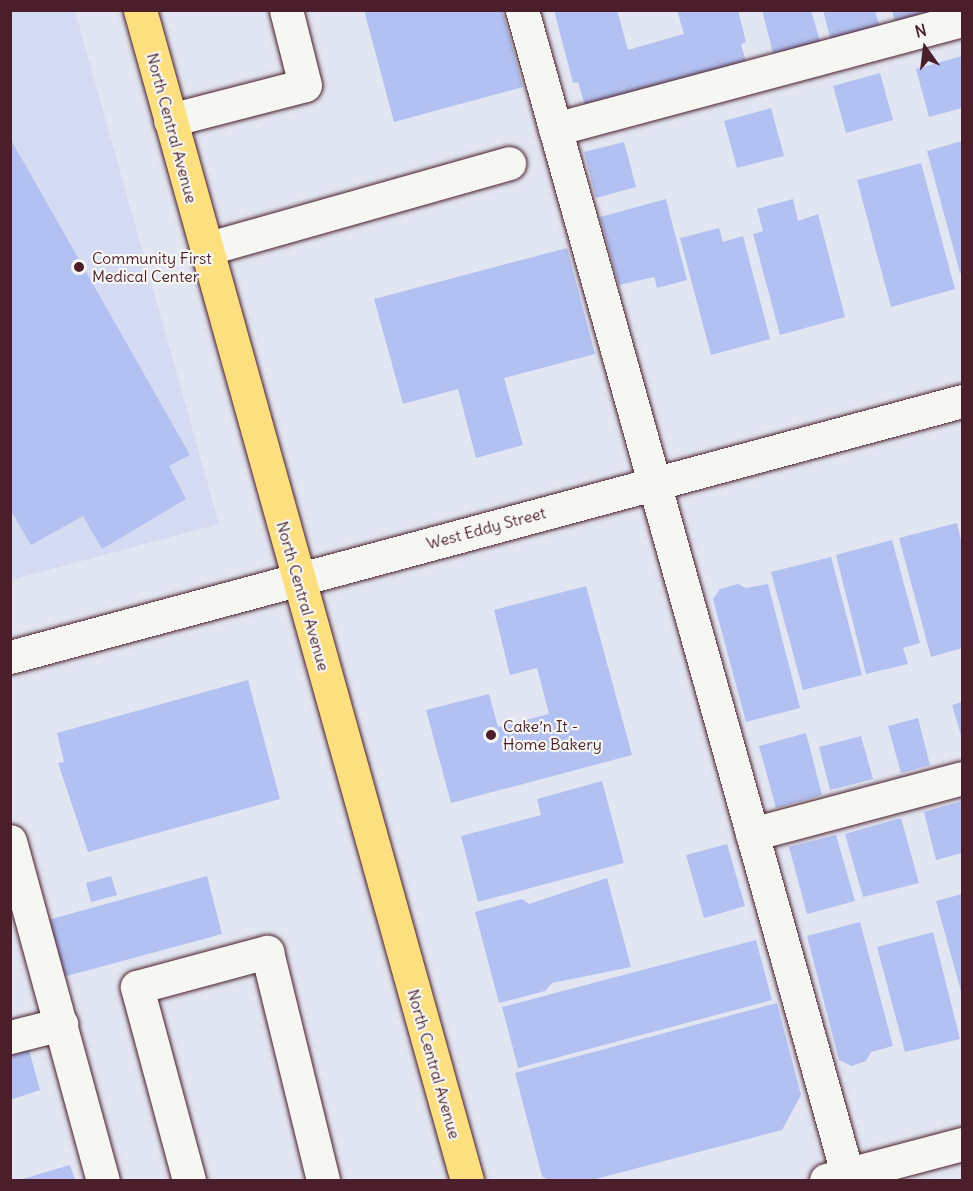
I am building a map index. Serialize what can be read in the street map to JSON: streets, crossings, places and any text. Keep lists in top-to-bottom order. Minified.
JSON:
{"streets":{"main road":["North Central Avenue"],"street":["West Eddy Street"]},"crossings":[["North Central Avenue","West Eddy Street"]],"places":["Community First Medical Center","Cake’n It - Home Bakery"],"north":"top"}
